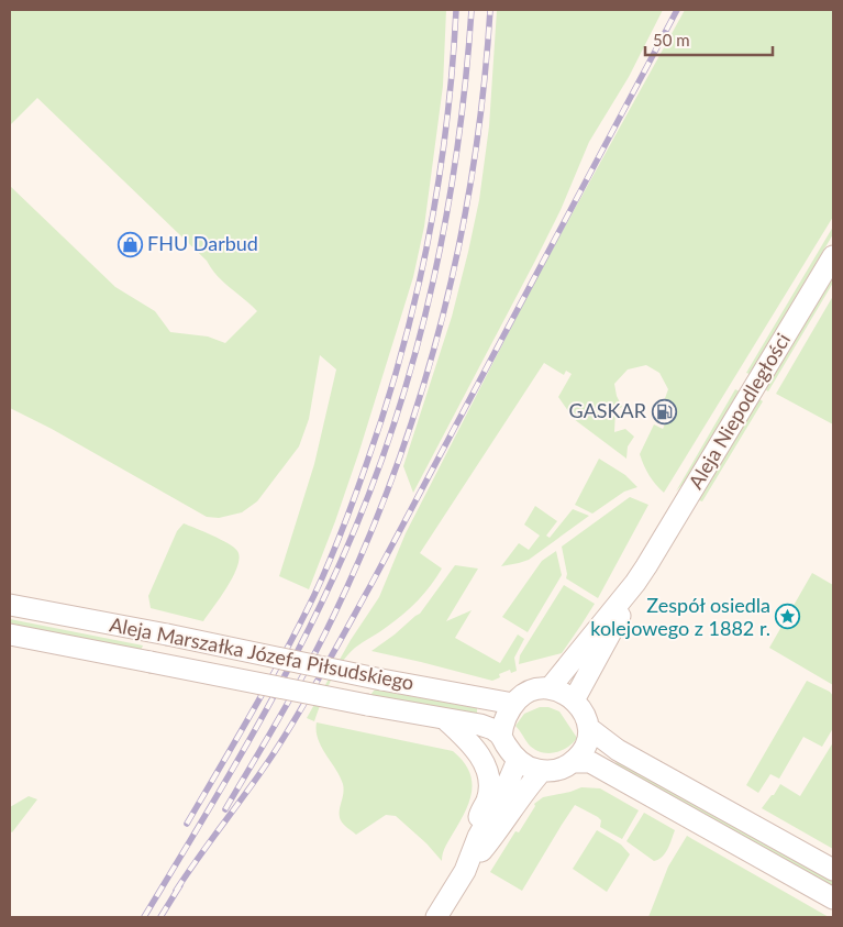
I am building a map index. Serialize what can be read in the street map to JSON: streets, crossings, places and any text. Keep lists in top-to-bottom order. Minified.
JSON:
{"streets":{"street":["Aleja Niepodległości","Aleja Marszałka Józefa Piłsudskiego"]},"crossings":[["Aleja Niepodległości","Aleja Marszałka Józefa Piłsudskiego"]],"places":{"shop":["FHU Darbud"],"fuel station":["GASKAR"],"place":["Zespół osiedla kolejowego z 1882 r."]},"scale_bar":"50 m"}
